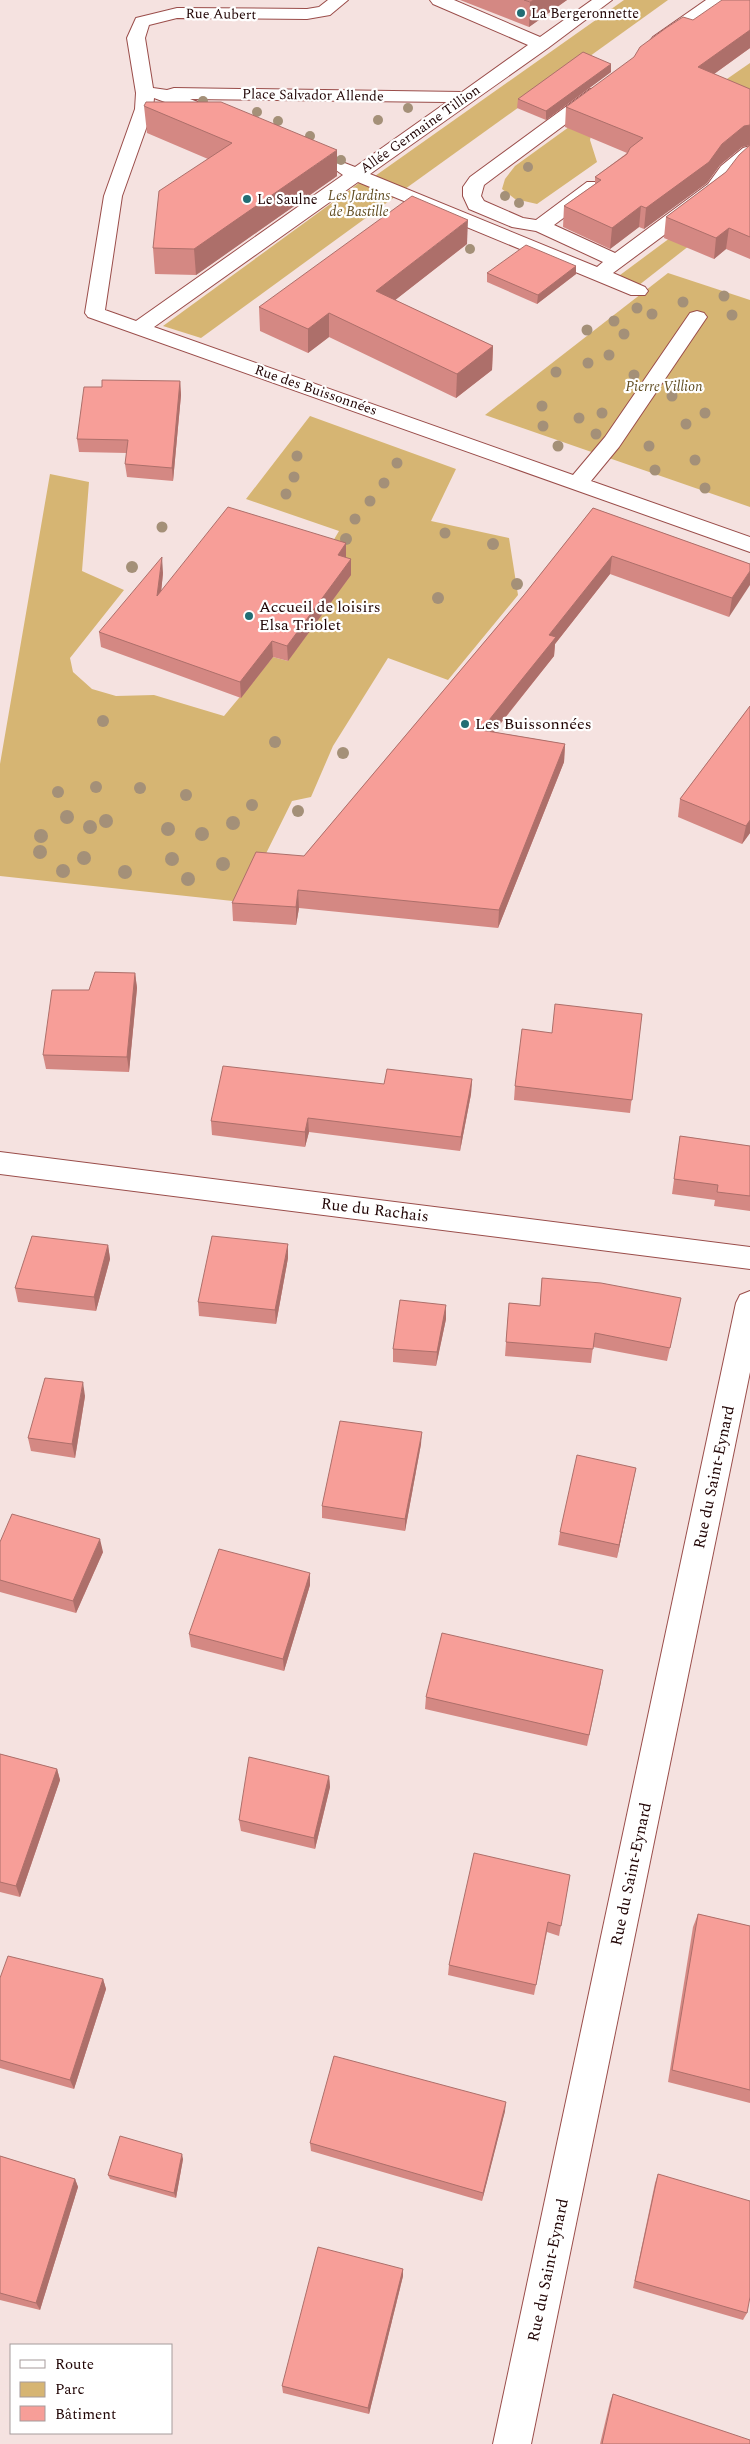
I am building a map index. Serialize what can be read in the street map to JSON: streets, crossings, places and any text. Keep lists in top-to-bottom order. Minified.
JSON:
{"streets":{"street":["Rue Aubert","Place Salvador Allende","Allée Germaine Tillion","Rue des Buissonnées","Rue du Rachais","Rue du Saint-Eynard"]},"crossings":[["Rue Aubert","Place Salvador Allende"],["Rue Aubert","Rue des Buissonnées"],["Place Salvador Allende","Allée Germaine Tillion"],["Place Salvador Allende","Rue des Buissonnées"],["Allée Germaine Tillion","Rue des Buissonnées"]],"parks":["Les Jardins de Bastille","Pierre Villion"],"places":["La Bergeronnette","Le Saulne","Accueil de loisirs Elsa Triolet","Les Buissonnées"],"legend":["Route","Parc","Bâtiment"]}
